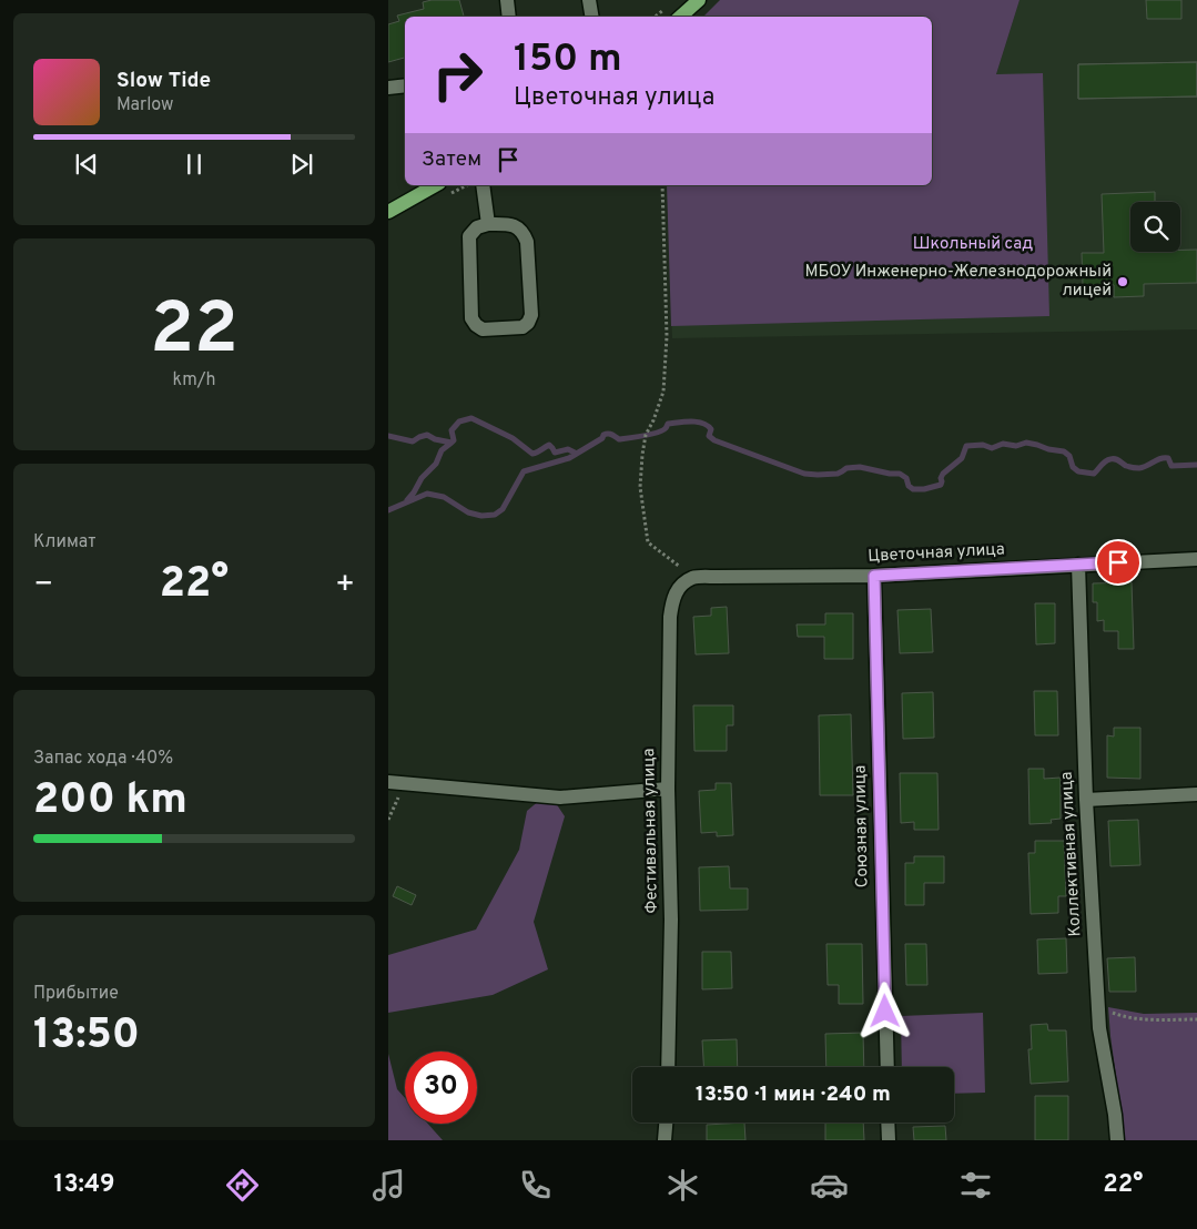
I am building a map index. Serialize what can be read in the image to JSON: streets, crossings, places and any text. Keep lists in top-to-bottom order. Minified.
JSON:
{"streets":{"street":["Цветочная улица","Союзная улица","Фестивальная улица","Коллективная улица"]},"crossings":[["Цветочная улица","Союзная улица"],["Цветочная улица","Фестивальная улица"],["Цветочная улица","Коллективная улица"]],"parks":["Школьный сад"],"places":["МБОУ Инженерно-Железнодорожный лицей"],"page":{"turn":["150 m","Цветочная улица"],"song":["Slow Tide","Marlow"],"then":"Затем","tile":[["22","km/h"],"Климат",["Запас хода · 40%","200 km"],["Прибытие","13:50"]],"heat":["−","22°","+"],"limit":"30","trip":"13:50 · 1 мин · 240 m","tabs":["13:49","22°"]}}
